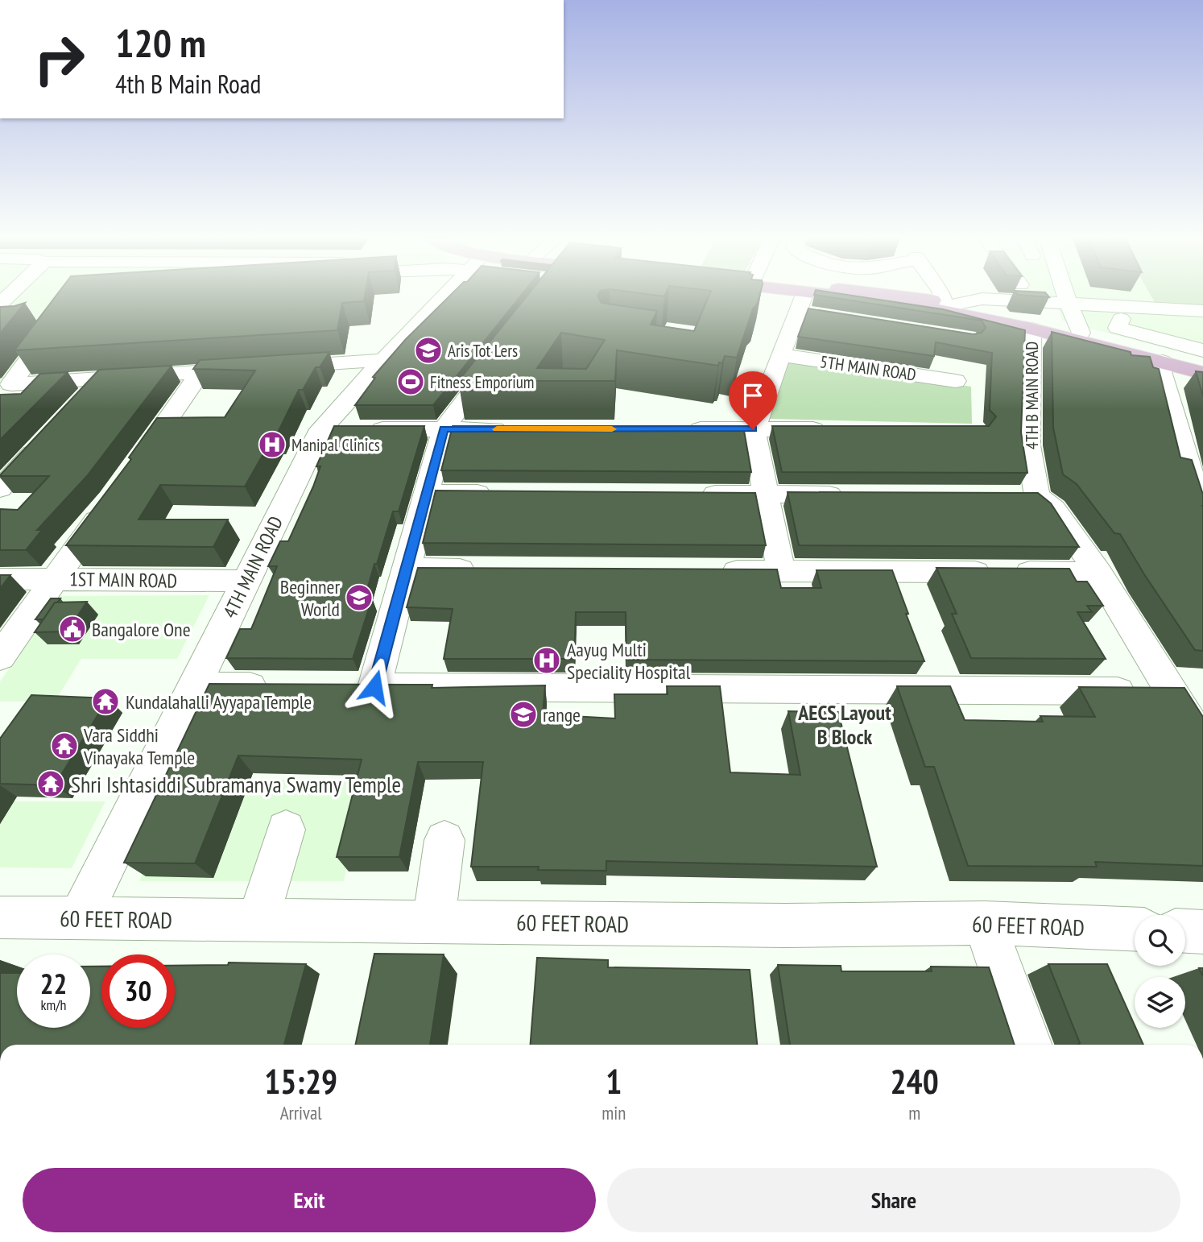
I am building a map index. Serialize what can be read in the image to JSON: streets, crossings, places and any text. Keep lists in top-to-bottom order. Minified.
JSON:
{"streets":{"street":["5TH MAIN ROAD","4TH B MAIN ROAD","4TH MAIN ROAD","1ST MAIN ROAD","60 FEET ROAD"]},"crossings":[["4TH MAIN ROAD","1ST MAIN ROAD"],["4TH MAIN ROAD","60 FEET ROAD"]],"districts":["AECS Layout B Block"],"places":{"school or university":["Aris Tot Lers","Beginner World","range"],"sports":["Fitness Emporium"],"hospital":["Manipal Clinics","Aayug Multi Speciality Hospital"],"public building":["Bangalore One"],"temple":["Kundalahalli Ayyapa Temple","Vara Siddhi Vinayaka Temple","Shri Ishtasiddi Subramanya Swamy Temple"]},"page":{"turn":["120 m","4th B Main Road"],"speed":"22 km/h","limit":"30","eta":["15:29","Arrival","1","min","240","m"],"buttons":["Exit","Share"]}}
